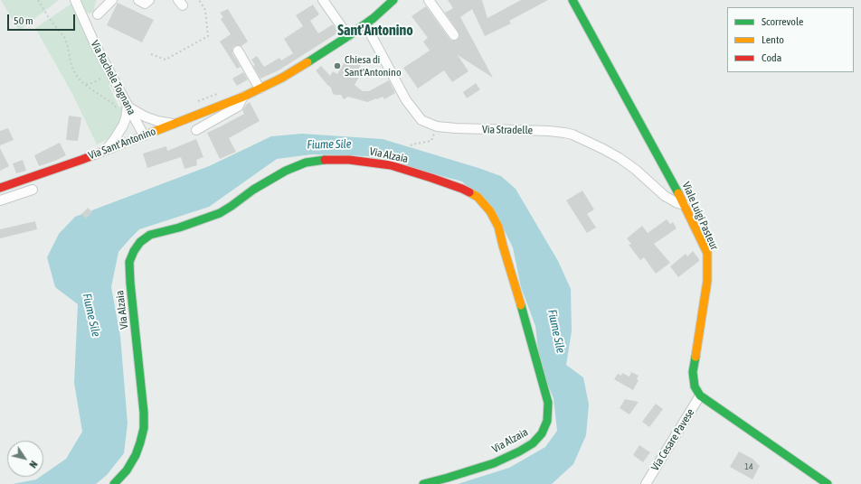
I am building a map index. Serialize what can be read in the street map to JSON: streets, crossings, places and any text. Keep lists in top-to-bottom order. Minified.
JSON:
{"streets":{"street":["Via Rachele Tognana","Via Stradelle","Via Sant'Antonino","Via Alzaia","Viale Luigi Pasteur","Via Cesare Pavese"]},"crossings":[["Via Rachele Tognana","Via Sant'Antonino"],["Via Stradelle","Via Sant'Antonino"],["Via Stradelle","Viale Luigi Pasteur"],["Viale Luigi Pasteur","Via Cesare Pavese"]],"districts":["Sant'Antonino"],"water":["Fiume Sile"],"places":["Chiesa di Sant'Antonino"],"house_numbers":["14"],"legend":["Scorrevole","Lento","Coda"],"scale_bar":"50 m","north":"bottom right"}
